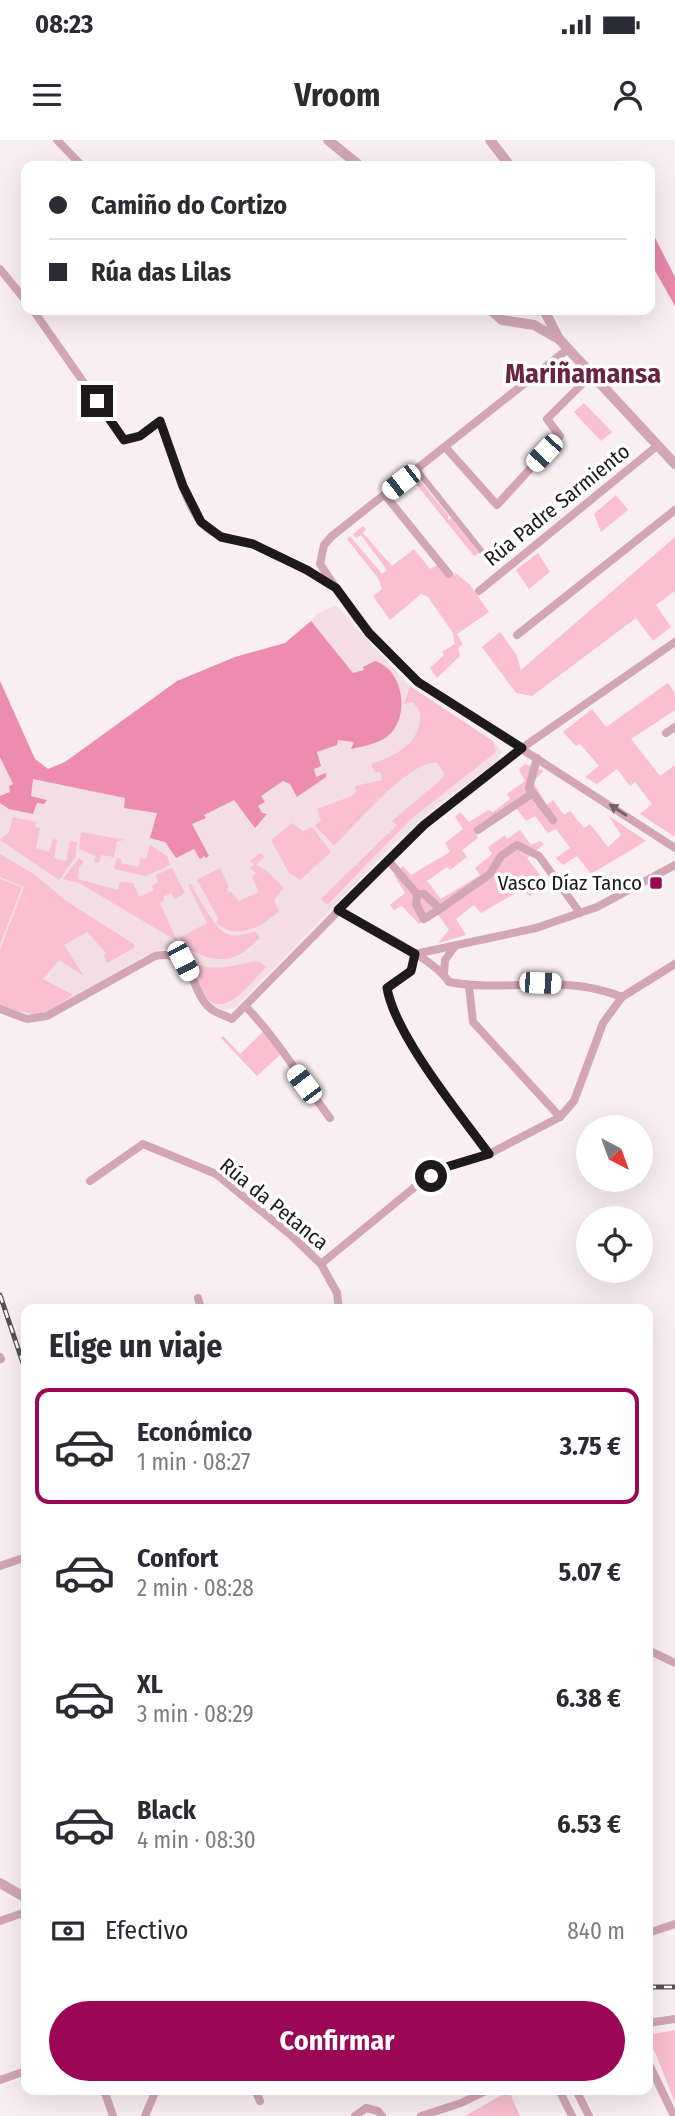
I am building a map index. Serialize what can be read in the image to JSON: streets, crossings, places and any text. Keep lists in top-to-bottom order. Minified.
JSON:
{"streets":{"street":["Rúa Padre Sarmiento","Rúa da Petanca"]},"districts":["Mariñamansa"],"places":{"transit":["Vasco Díaz Tanco"]},"north":"bottom right","page":{"status":"08:23","header":"Vroom","banner":["Camiño do Cortizo","Rúa das Lilas"],"heading":"Elige un viaje","list":[{"name":"Económico","note":"1 min · 08:27","value":"3.75 €"},{"name":"Confort","note":"2 min · 08:28","value":"5.07 €"},{"name":"XL","note":"3 min · 08:29","value":"6.38 €"},{"name":"Black","note":"4 min · 08:30","value":"6.53 €"}],"pay":["Efectivo","840 m"],"buttons":"Confirmar"}}
